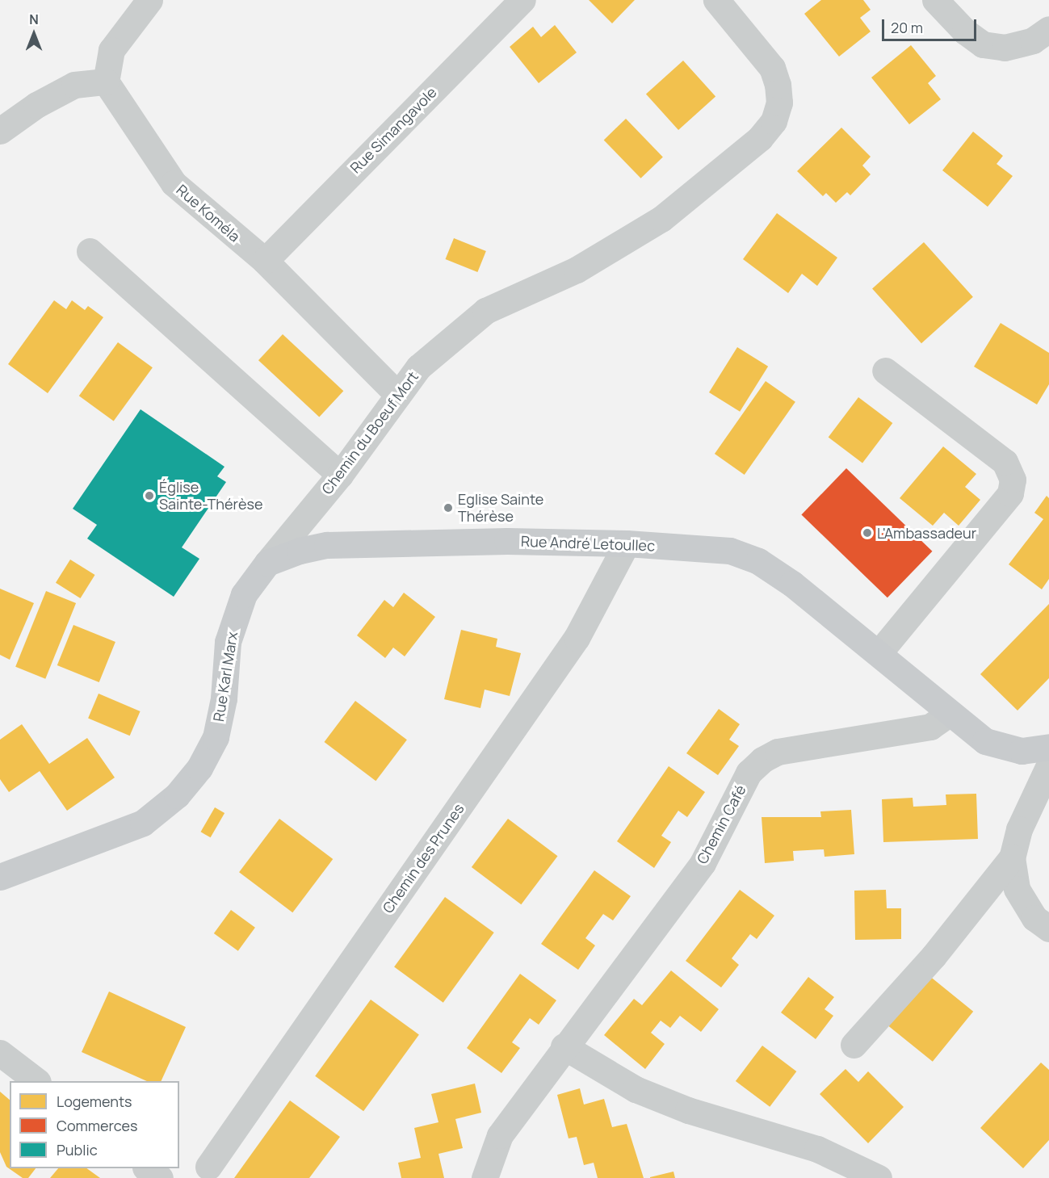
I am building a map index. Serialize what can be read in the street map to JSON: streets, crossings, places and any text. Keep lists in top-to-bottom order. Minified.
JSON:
{"streets":{"main road":["Rue André Letoullec","Rue Karl Marx"],"street":["Rue Simangavole","Rue Koméla","Chemin du Boeuf Mort","Chemin Café","Chemin des Prunes"]},"crossings":[["Rue Simangavole","Rue Koméla"],["Rue Koméla","Chemin du Boeuf Mort"],["Chemin du Boeuf Mort","Rue André Letoullec"],["Chemin du Boeuf Mort","Rue Karl Marx"],["Rue André Letoullec","Rue Karl Marx"],["Rue André Letoullec","Chemin Café"],["Rue André Letoullec","Chemin des Prunes"]],"places":["Église Sainte-Thérèse","Eglise Sainte Thérèse","L'Ambassadeur"],"legend":["Logements","Commerces","Public"],"scale_bar":"20 m","north":"top"}
